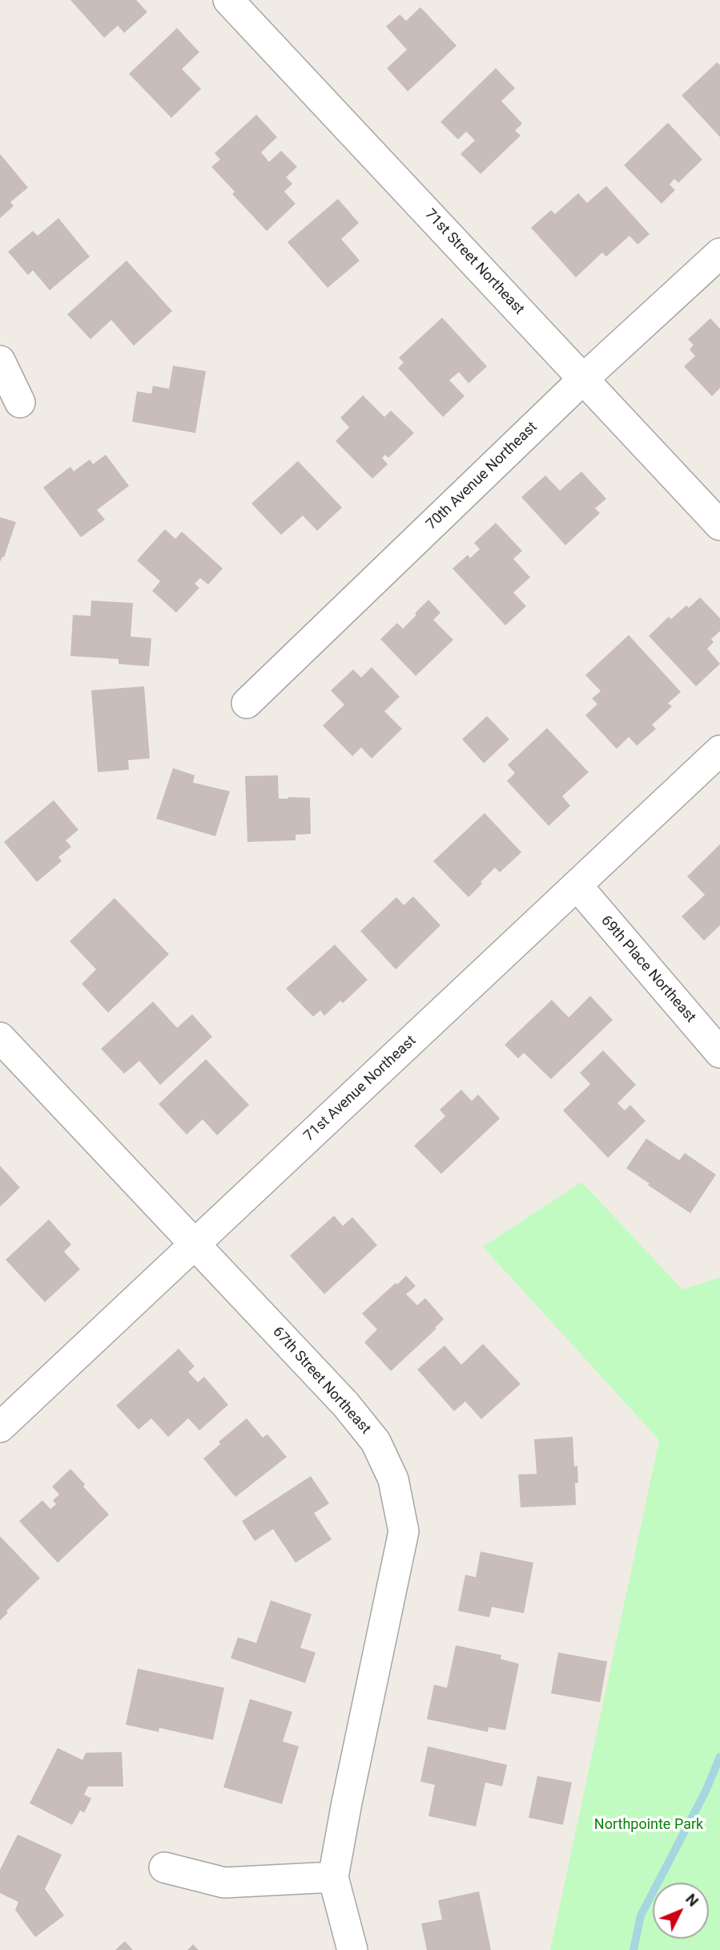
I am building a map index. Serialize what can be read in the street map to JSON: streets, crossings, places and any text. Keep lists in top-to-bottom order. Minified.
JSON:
{"streets":{"street":["71st Street Northeast","70th Avenue Northeast","69th Place Northeast","71st Avenue Northeast","67th Street Northeast"]},"crossings":[["71st Street Northeast","70th Avenue Northeast"],["69th Place Northeast","71st Avenue Northeast"],["71st Avenue Northeast","67th Street Northeast"]],"parks":["Northpointe Park"],"north":"top right"}
